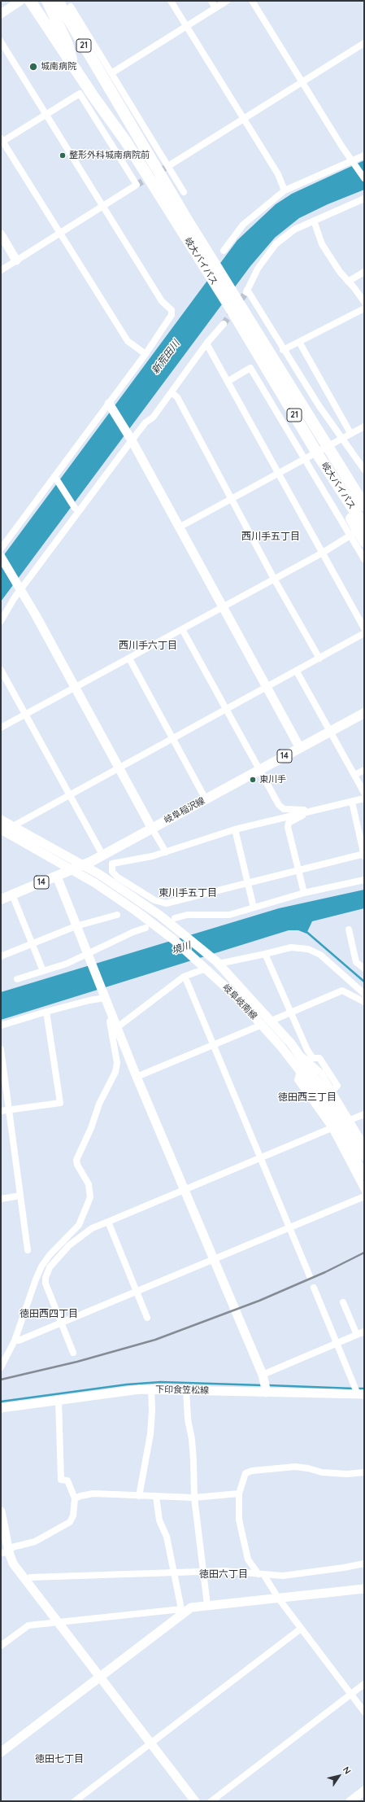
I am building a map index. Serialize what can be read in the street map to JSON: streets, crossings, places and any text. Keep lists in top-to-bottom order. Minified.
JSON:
{"streets":{"highway":["21","岐大バイパス"],"main road":["14","岐阜稲沢線"],"street":["岐阜岐南線","下印食笠松線"]},"crossings":[["21","岐大バイパス"],["岐阜稲沢線","岐阜岐南線"]],"districts":["西川手五丁目","西川手六丁目","東川手五丁目","徳田西三丁目","徳田西四丁目","徳田六丁目","徳田七丁目"],"water":["新荒田川","境川"],"places":["城南病院","整形外科城南病院前","東川手"],"north":"top right"}
